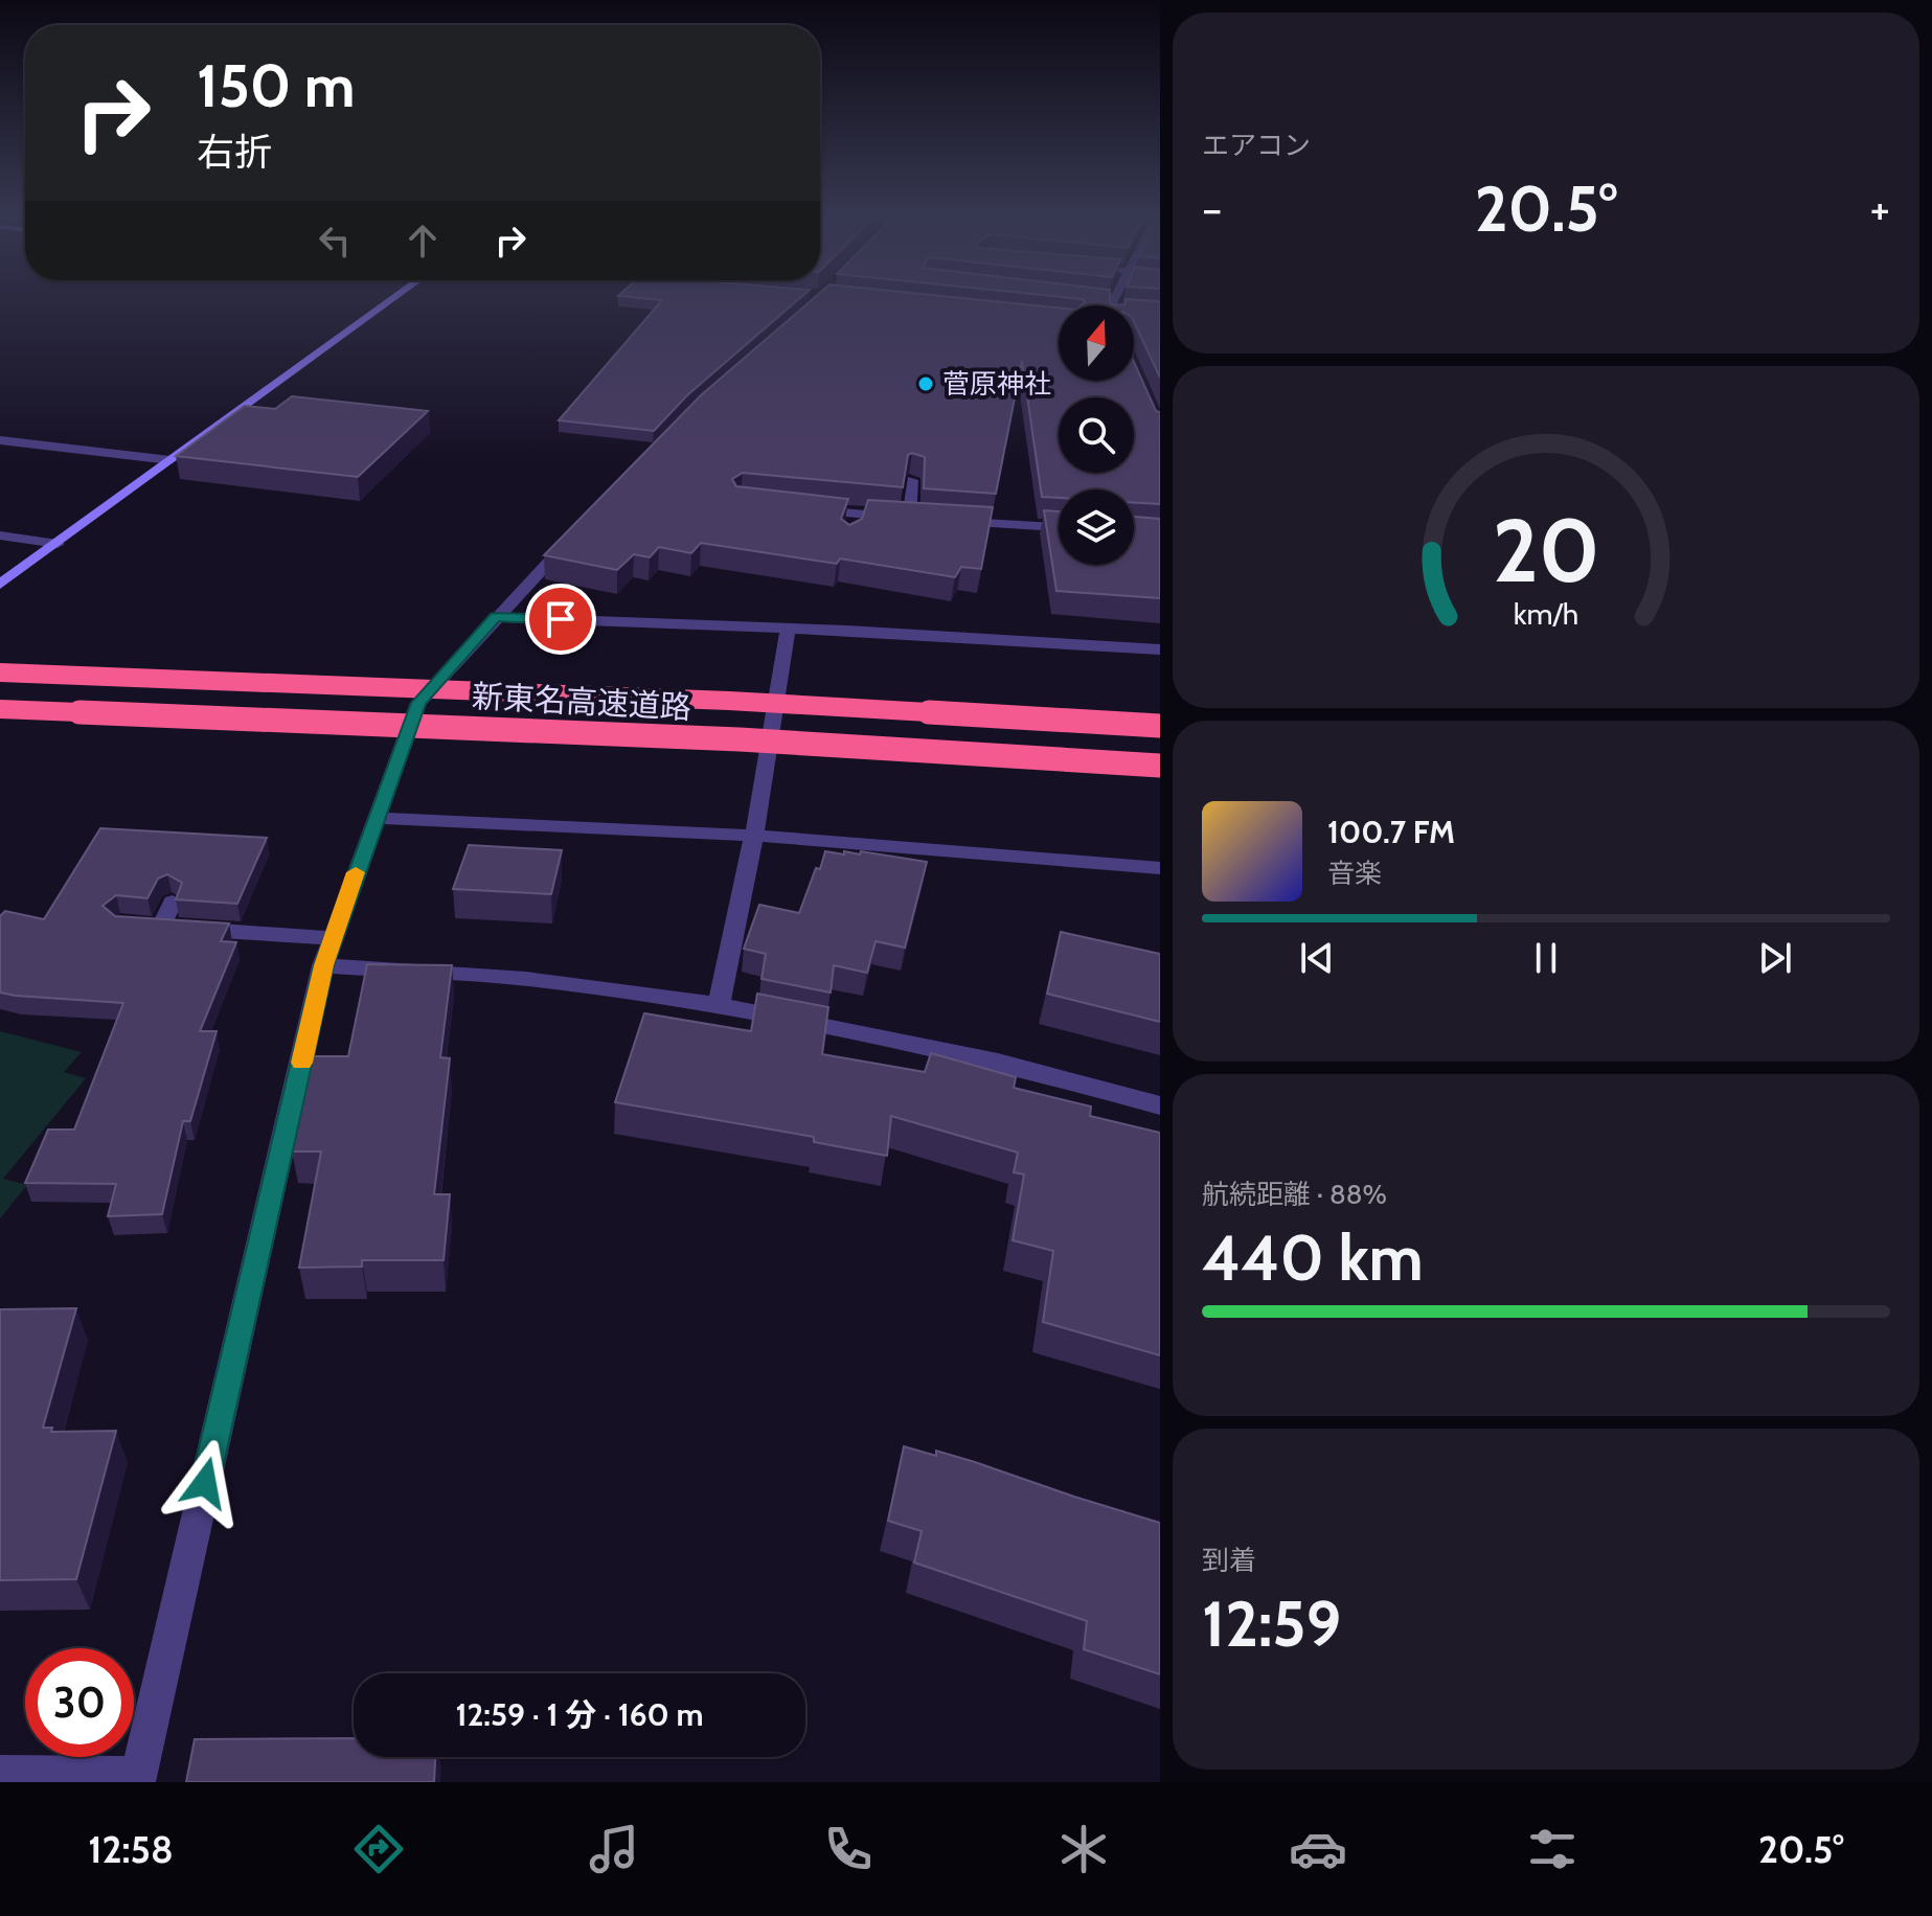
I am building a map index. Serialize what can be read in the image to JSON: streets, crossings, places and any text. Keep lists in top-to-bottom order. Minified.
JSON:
{"streets":{"highway":["新東名高速道路"]},"places":["菅原神社"],"north":"top","page":{"tile":["エアコン",["航続距離 · 88%","440 km"],["到着","12:59"]],"turn":["150 m","右折"],"heat":["−","20.5°","+"],"song":["100.7 FM","音楽"],"limit":"30","trip":"12:59 · 1 分 · 160 m","tabs":["12:58","20.5°"],"gauge":["20","km/h"]}}
